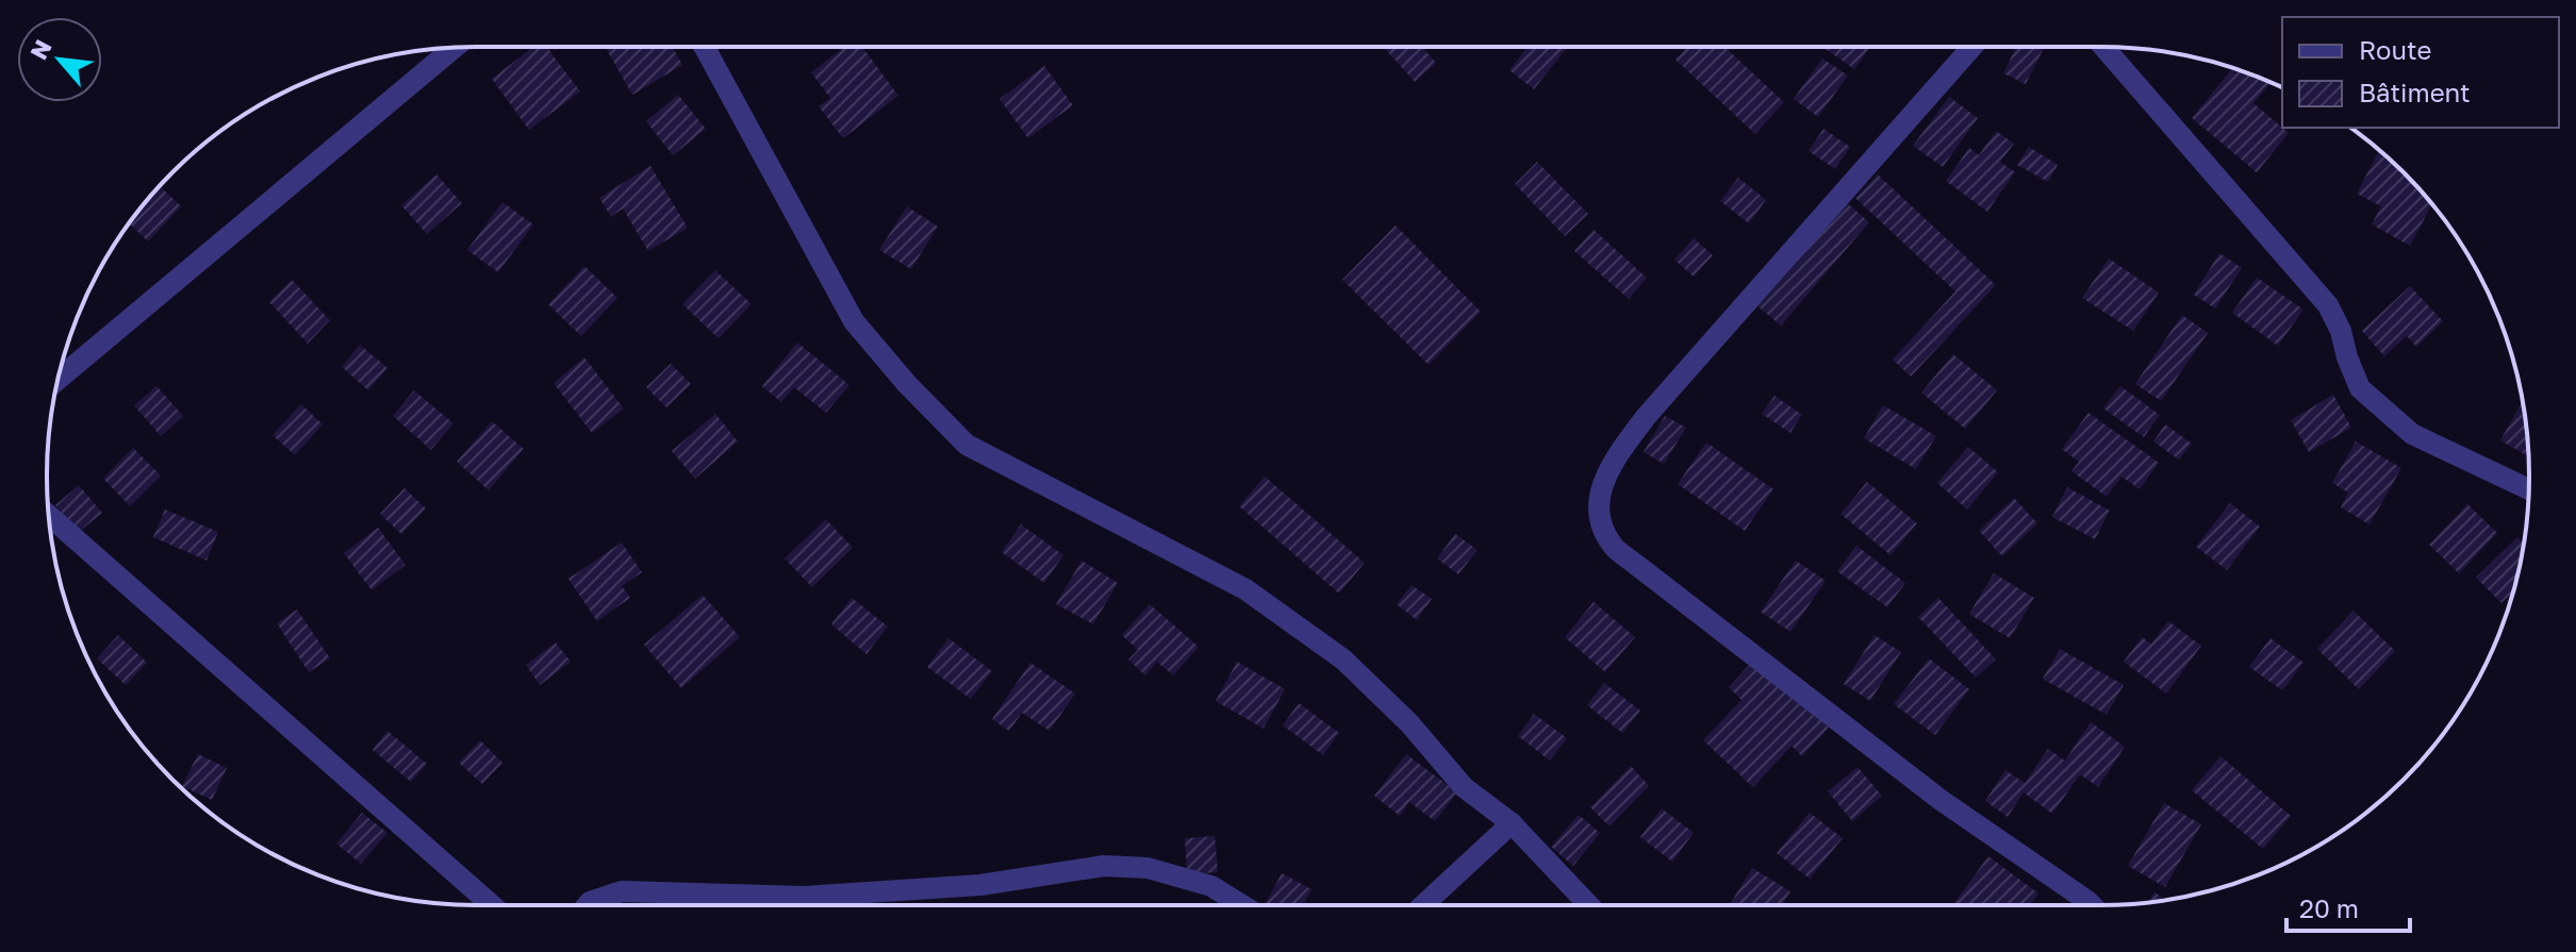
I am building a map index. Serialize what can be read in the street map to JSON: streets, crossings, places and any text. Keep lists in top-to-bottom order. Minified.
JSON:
{"legend":["Route","Bâtiment"],"scale_bar":"20 m","north":"top left"}
